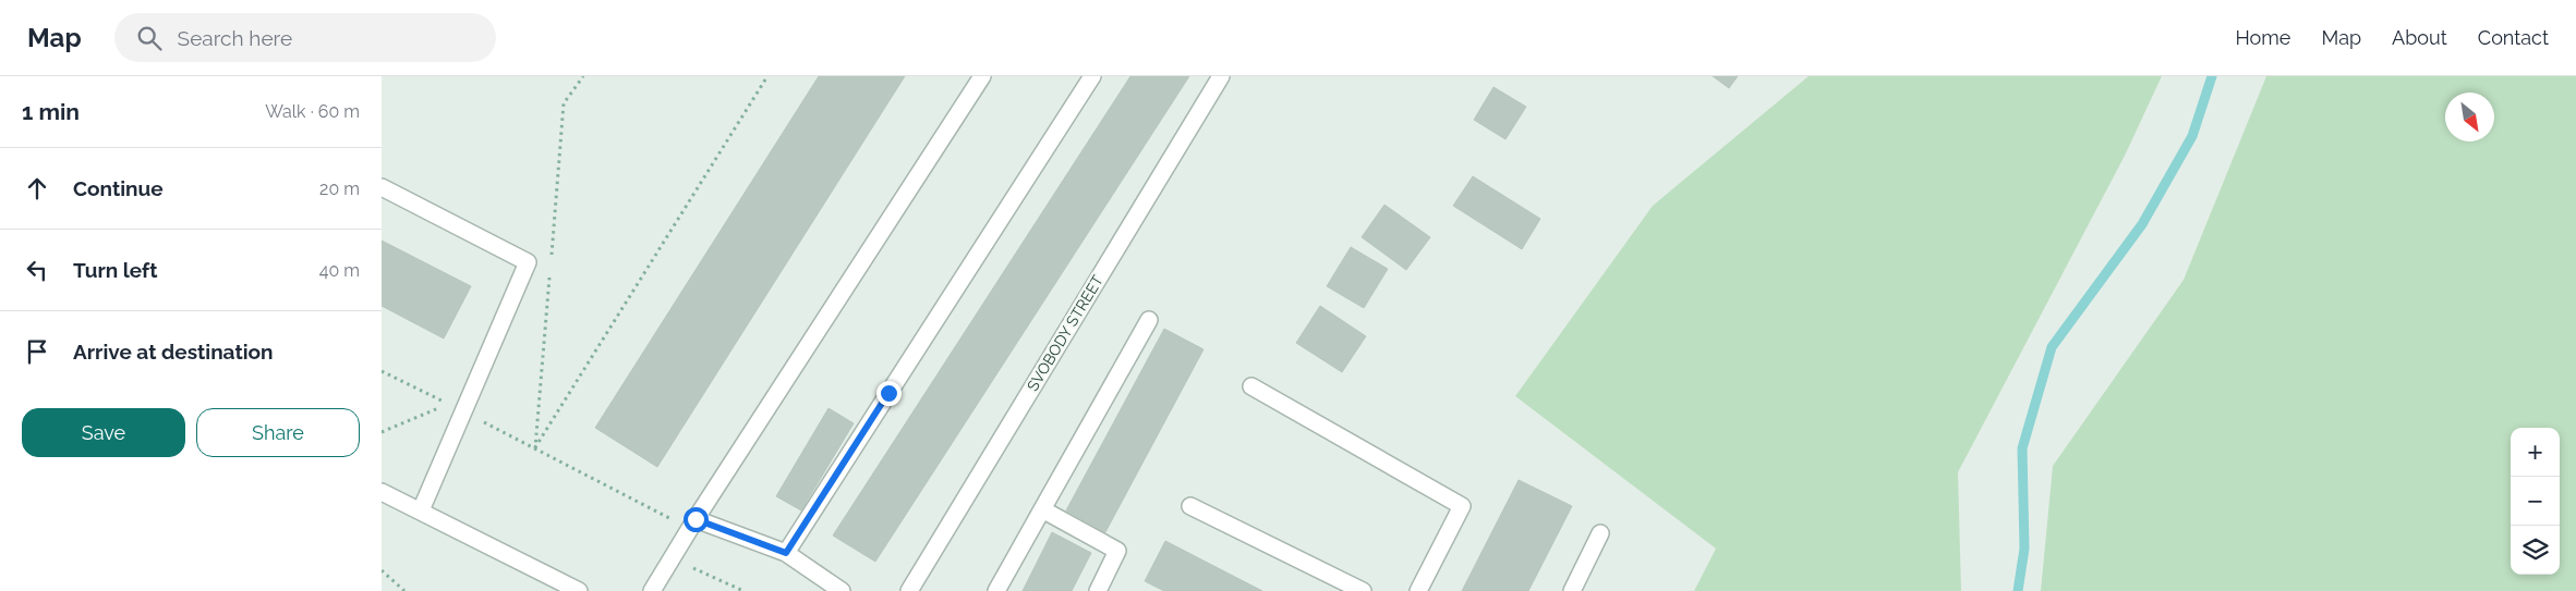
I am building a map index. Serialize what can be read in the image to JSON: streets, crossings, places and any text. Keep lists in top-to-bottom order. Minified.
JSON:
{"streets":{"street":["SVOBODY STREET"]},"north":"bottom right","page":{"header":"Map","search":"Search here","nav":["Home","Map","About","Contact"],"heading":["1 min","Walk · 60 m"],"list":[["Continue","20 m"],["Turn left","40 m"],"Arrive at destination"],"buttons":["Save","Share"],"map_buttons":["+","−"]}}
